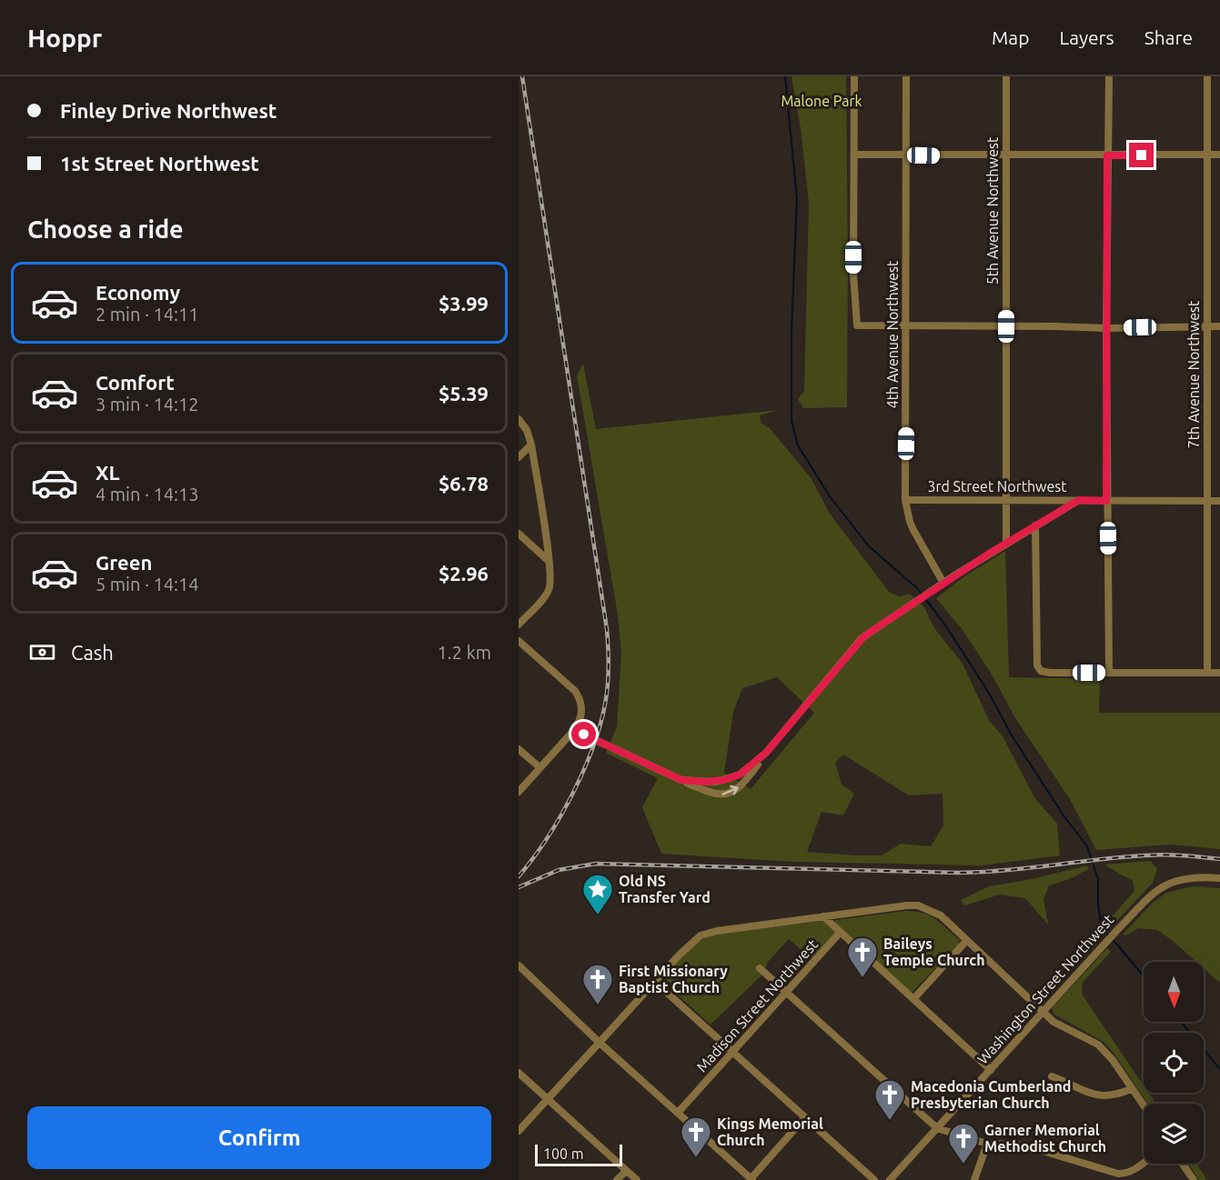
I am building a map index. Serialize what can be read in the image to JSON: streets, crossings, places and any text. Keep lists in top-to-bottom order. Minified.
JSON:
{"streets":{"street":["5th Avenue Northwest","4th Avenue Northwest","7th Avenue Northwest","3rd Street Northwest","Washington Street Northwest","Madison Street Northwest"]},"crossings":[["5th Avenue Northwest","3rd Street Northwest"],["4th Avenue Northwest","3rd Street Northwest"],["7th Avenue Northwest","3rd Street Northwest"]],"parks":["Malone Park"],"places":{"place":["Old NS Transfer Yard"],"church":["Baileys Temple Church","First Missionary Baptist Church","Macedonia Cumberland Presbyterian Church","Kings Memorial Church","Garner Memorial Methodist Church"]},"scale_bar":"100 m","north":"bottom","page":{"header":"Hoppr","nav":["Map","Layers","Share"],"banner":["Finley Drive Northwest","1st Street Northwest"],"heading":"Choose a ride","list":[{"name":"Economy","note":"2 min · 14:11","value":"$3.99"},{"name":"Comfort","note":"3 min · 14:12","value":"$5.39"},{"name":"XL","note":"4 min · 14:13","value":"$6.78"},{"name":"Green","note":"5 min · 14:14","value":"$2.96"}],"pay":["Cash","1.2 km"],"buttons":"Confirm","scale":"100 m"}}
